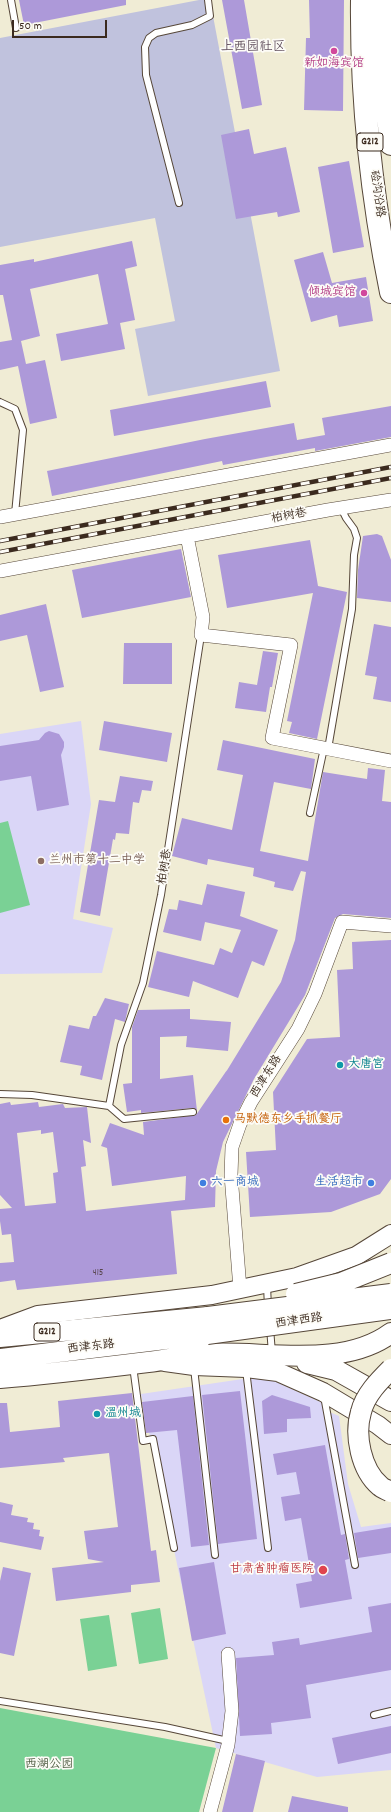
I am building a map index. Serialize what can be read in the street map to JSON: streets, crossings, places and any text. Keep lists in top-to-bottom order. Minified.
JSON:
{"streets":{"highway":["G212","硷沟沿路"],"main road":["西津东路","西津西路"],"street":["柏树巷"]},"crossings":[["西津东路","西津西路"]],"districts":["上西园社区"],"parks":["西湖公园"],"places":["新如海宾馆","倾城宾馆","兰州市第十二中学","大唐宫","马默德东乡手抓餐厅","六一商城","生活超市","温州城","甘肃省肿瘤医院"],"house_numbers":["415"],"scale_bar":"50 m"}
